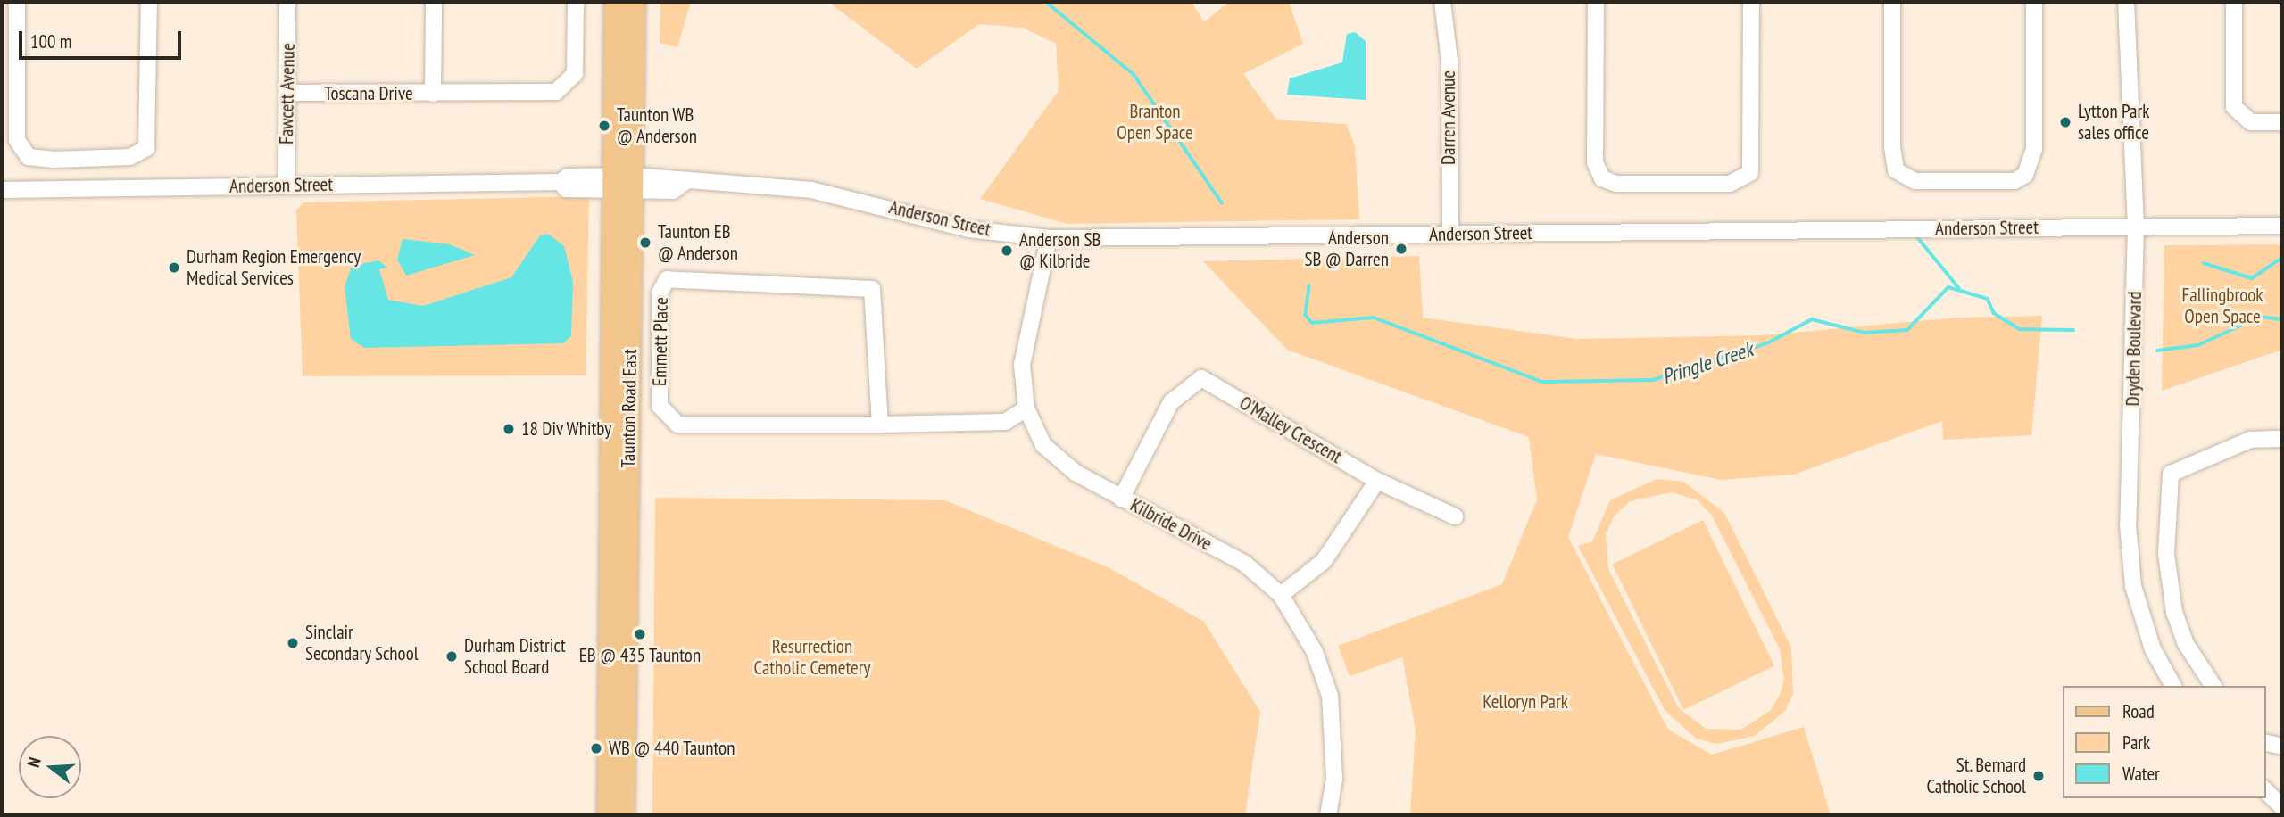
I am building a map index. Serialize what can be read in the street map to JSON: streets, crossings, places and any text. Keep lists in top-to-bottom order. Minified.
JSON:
{"streets":{"main road":["Taunton Road East"],"street":["Fawcett Avenue","Toscana Drive","Darren Avenue","Anderson Street","Emmett Place","Dryden Boulevard","O'Malley Crescent","Kilbride Drive"]},"crossings":[["Fawcett Avenue","Toscana Drive"],["Fawcett Avenue","Anderson Street"],["Darren Avenue","Anderson Street"],["Anderson Street","Dryden Boulevard"],["Anderson Street","Taunton Road East"],["Anderson Street","Kilbride Drive"],["Emmett Place","Kilbride Drive"],["O'Malley Crescent","Kilbride Drive"]],"water":["Pringle Creek"],"parks":["Branton Open Space","Fallingbrook Open Space","Resurrection Catholic Cemetery","Kelloryn Park"],"places":["Lytton Park sales office","Taunton WB @ Anderson","Taunton EB @ Anderson","Anderson SB @ Darren","Anderson SB @ Kilbride","Durham Region Emergency Medical Services","18 Div Whitby","EB @ 435 Taunton","Sinclair Secondary School","Durham District School Board","WB @ 440 Taunton","St. Bernard Catholic School"],"legend":["Road","Park","Water"],"scale_bar":"100 m","north":"left"}
